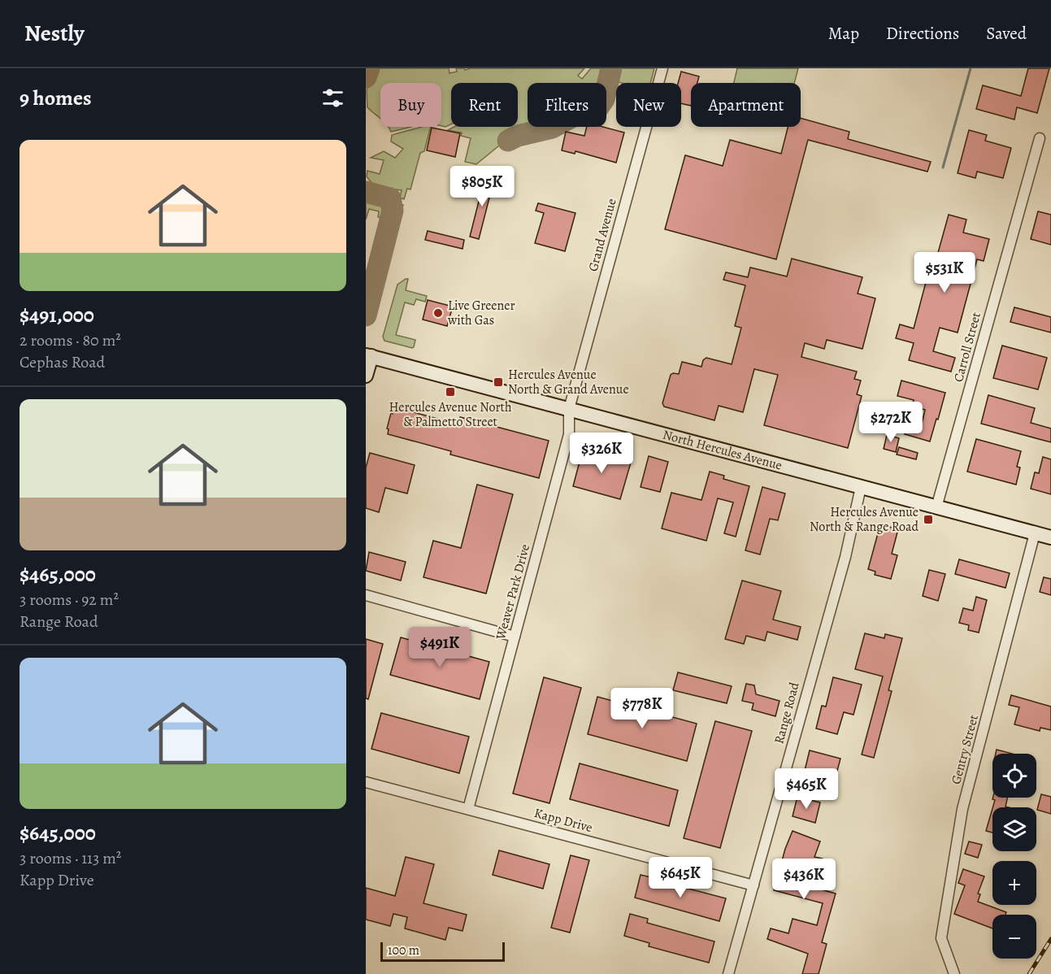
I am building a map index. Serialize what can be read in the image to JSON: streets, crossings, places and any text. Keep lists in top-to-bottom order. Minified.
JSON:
{"streets":{"street":["Grand Avenue","Carroll Street","North Hercules Avenue","Weaver Park Drive","Range Road","Gentry Street","Kapp Drive"]},"crossings":[["Grand Avenue","North Hercules Avenue"],["Grand Avenue","Weaver Park Drive"],["Carroll Street","North Hercules Avenue"],["North Hercules Avenue","Weaver Park Drive"],["North Hercules Avenue","Range Road"],["North Hercules Avenue","Gentry Street"],["Weaver Park Drive","Kapp Drive"],["Range Road","Kapp Drive"]],"places":{"other":["Live Greener with Gas"],"transit":["Hercules Avenue North & Grand Avenue","Hercules Avenue North & Palmetto Street","Hercules Avenue North & Range Road"]},"scale_bar":"100 m","page":{"header":"Nestly","nav":["Map","Directions","Saved"],"heading":"9 homes","chip":["Buy","Rent","Filters","New","Apartment"],"list":[{"name":"$491,000","note":"2 rooms · 80 m² · Cephas Road"},{"name":"$465,000","note":"3 rooms · 92 m² · Range Road"},{"name":"$645,000","note":"3 rooms · 113 m² · Kapp Drive"}],"price":["$805K","$531K","$272K","$326K","$491K","$778K","$465K","$645K","$436K"],"map_buttons":["+","−"],"scale":"100 m"}}
